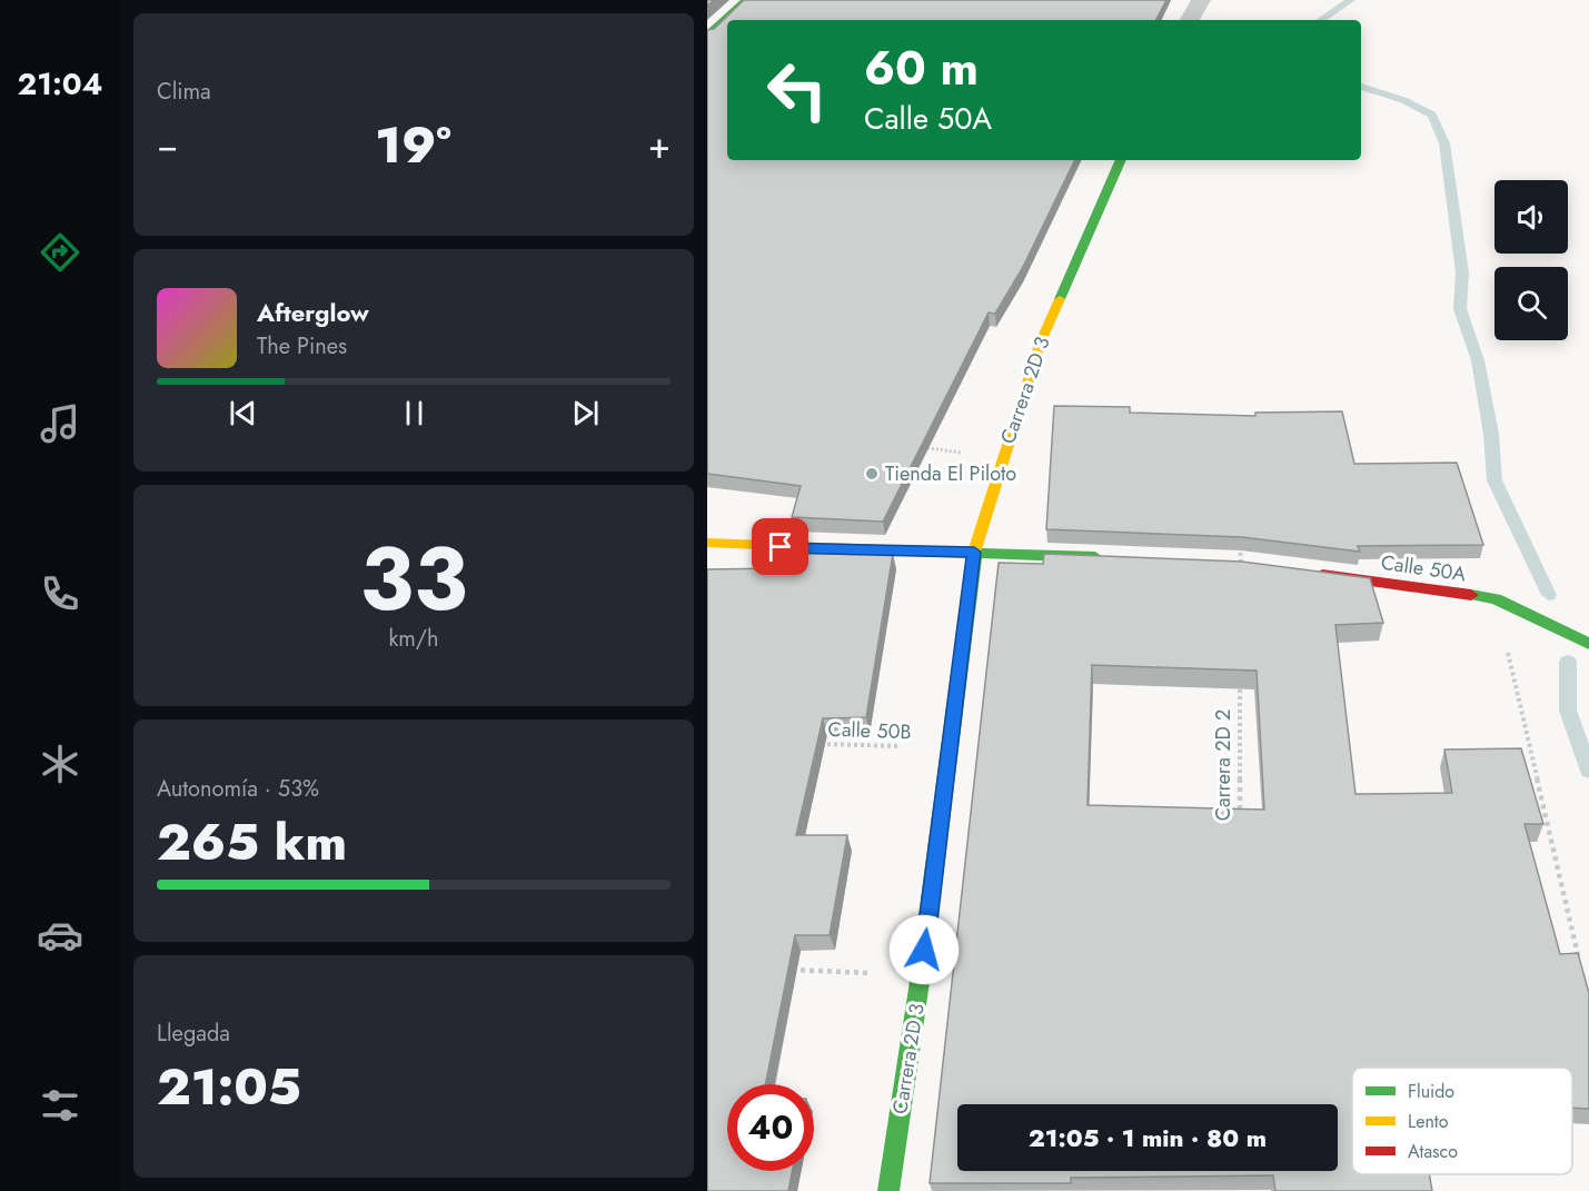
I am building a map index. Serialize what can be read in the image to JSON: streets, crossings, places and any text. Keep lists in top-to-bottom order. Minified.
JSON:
{"streets":{"street":["Carrera 2D 3","Calle 50A"],"path":["Calle 50B","Carrera 2D 2"]},"crossings":[["Carrera 2D 3","Calle 50B"]],"places":["Tienda El Piloto"],"legend":["Fluido","Lento","Atasco"],"page":{"tabs":"21:04","tile":["Clima",["33","km/h"],["Autonomía · 53%","265 km"],["Llegada","21:05"]],"turn":["60 m","Calle 50A"],"heat":["−","19°","+"],"song":["Afterglow","The Pines"],"limit":"40","trip":"21:05 · 1 min · 80 m"}}
